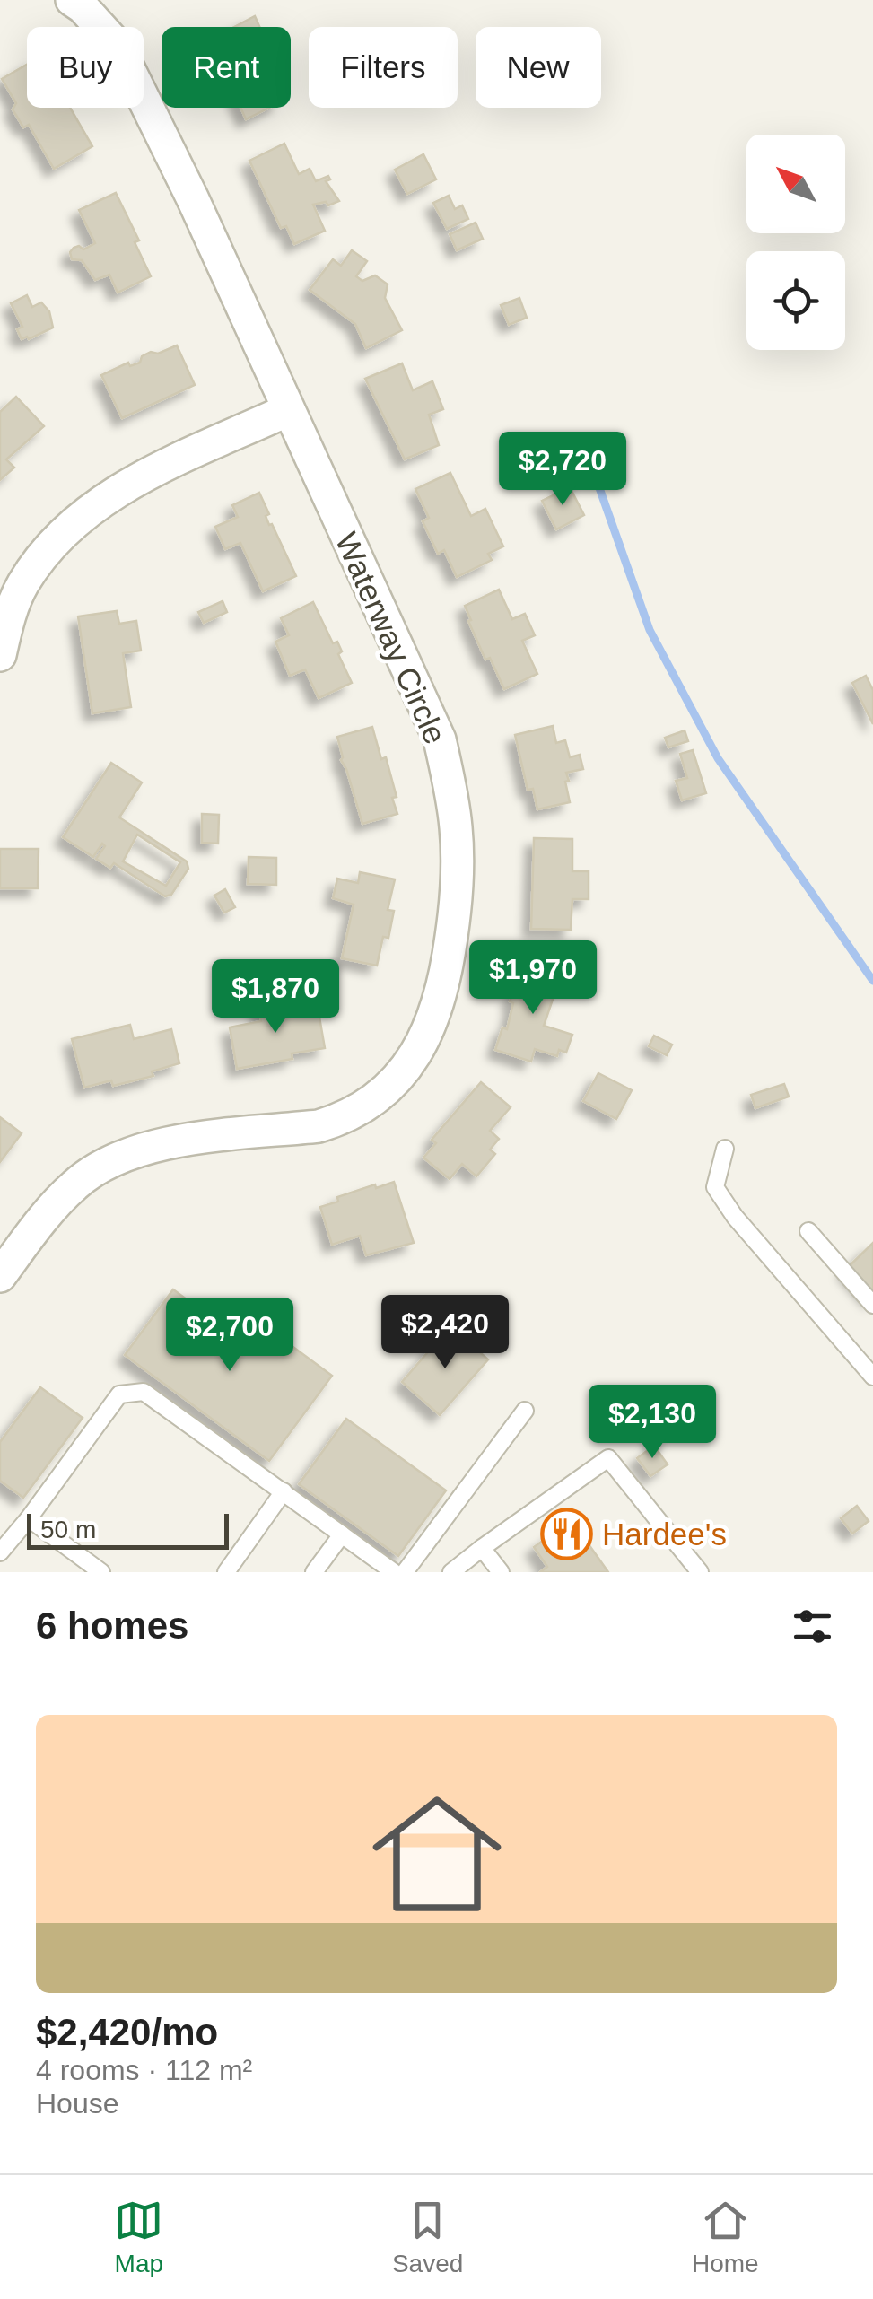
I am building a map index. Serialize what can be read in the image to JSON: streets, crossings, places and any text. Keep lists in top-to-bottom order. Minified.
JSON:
{"streets":{"street":["Waterway Circle"]},"places":{"restaurant":["Hardee's"]},"scale_bar":"50 m","north":"top left","page":{"chip":["Buy","Rent","Filters","New"],"price":["$2,720","$1,970","$1,870","$2,420","$2,700","$2,130"],"scale":"50 m","heading":"6 homes","list":[{"name":"$2,420/mo","note":"4 rooms · 112 m² · House"}],"tabs":["Map","Saved","Home"]}}
